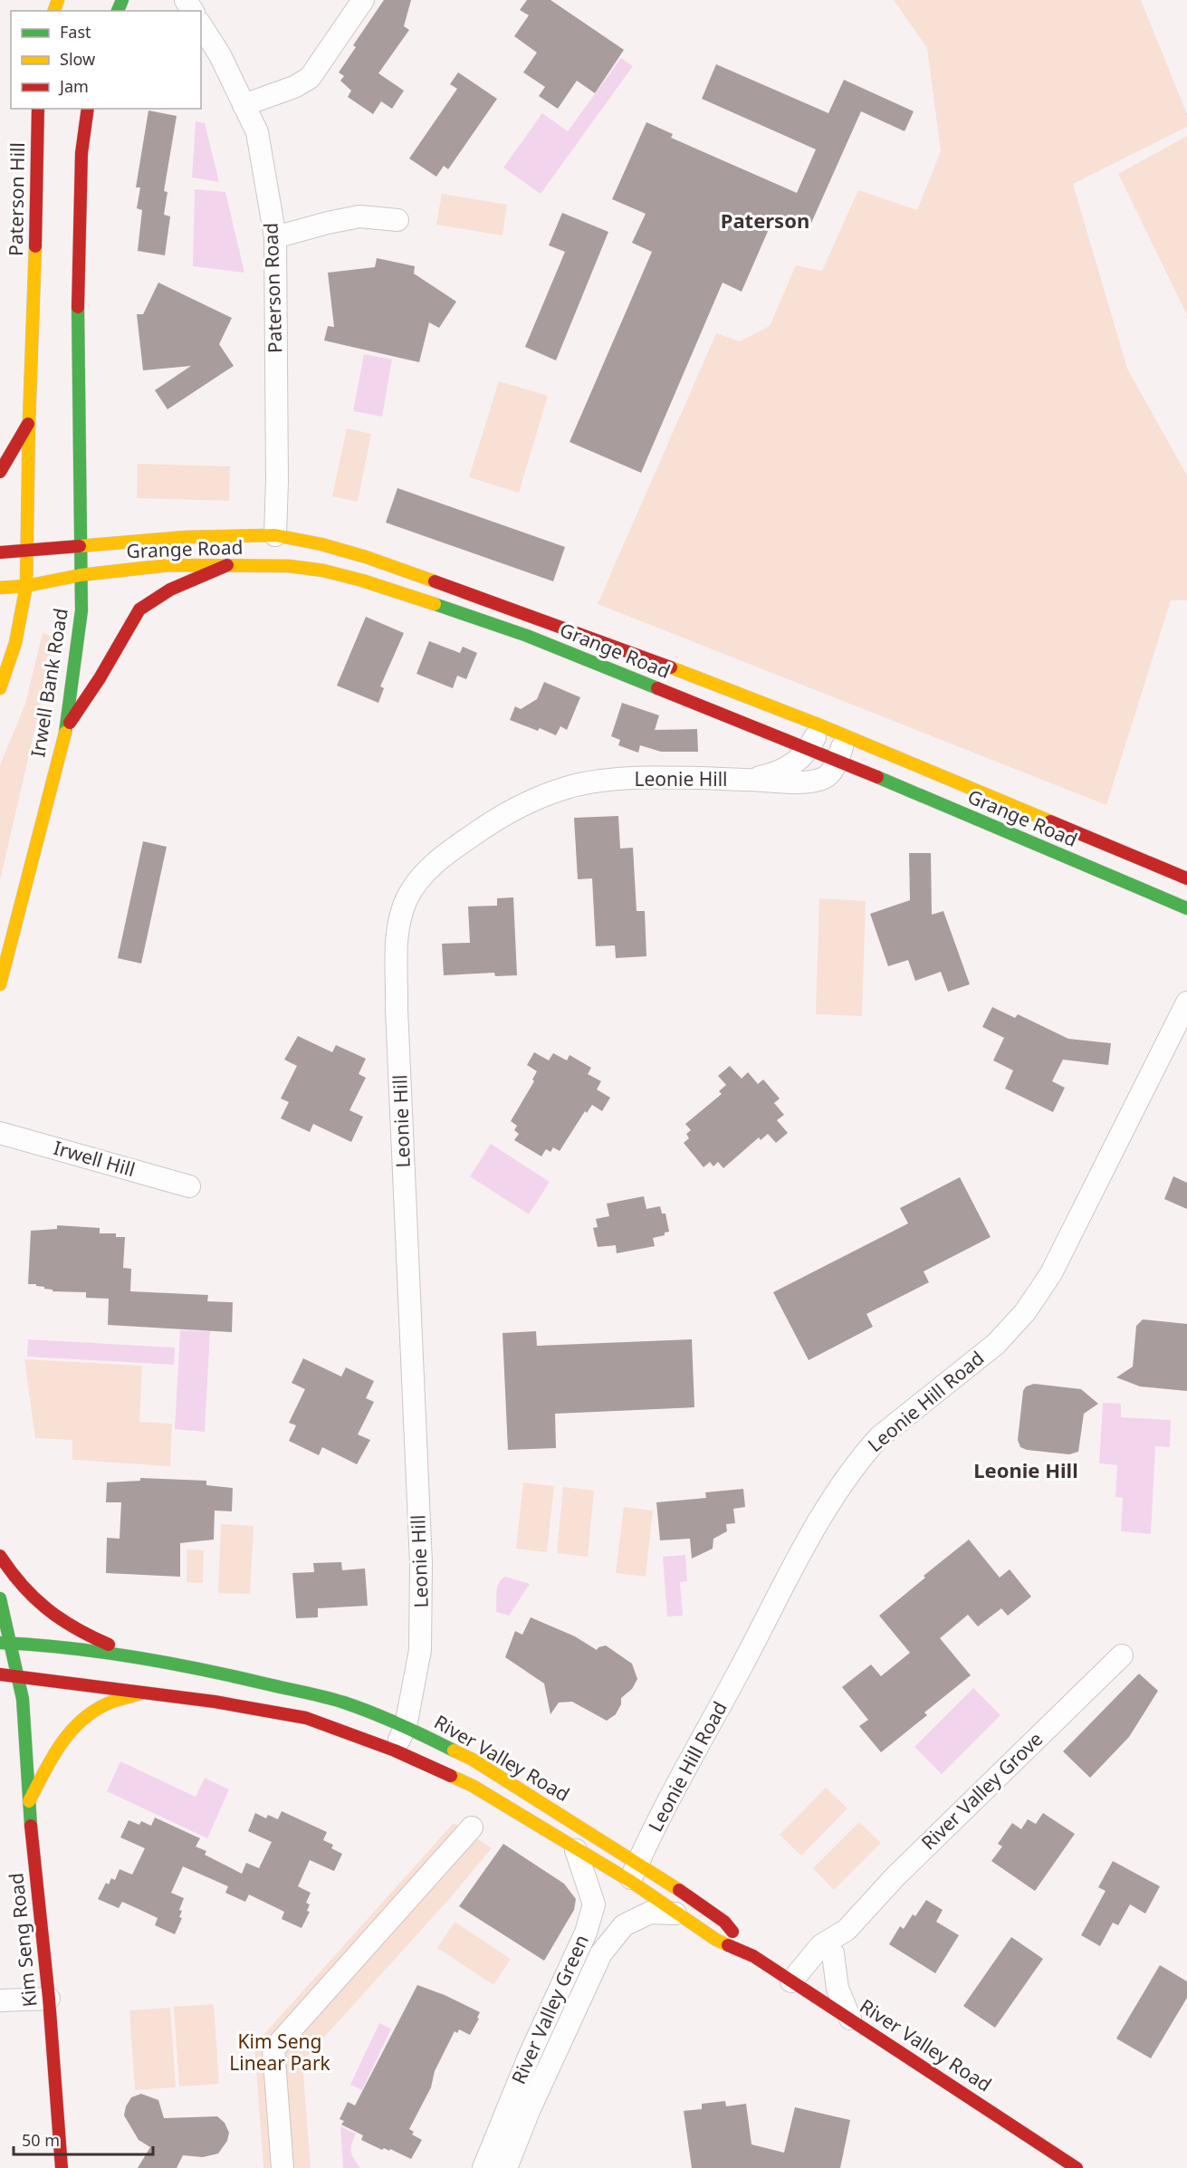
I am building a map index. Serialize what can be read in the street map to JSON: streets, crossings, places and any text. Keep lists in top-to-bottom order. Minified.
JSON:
{"streets":{"main road":["Paterson Hill","Grange Road","Irwell Bank Road","River Valley Road","Kim Seng Road"],"street":["Paterson Road","Leonie Hill","Irwell Hill","Leonie Hill Road","River Valley Grove","River Valley Green"]},"crossings":[["Paterson Hill","Grange Road"],["Paterson Road","Grange Road"],["Grange Road","Irwell Bank Road"],["Grange Road","Leonie Hill"],["Leonie Hill","River Valley Road"],["Leonie Hill Road","River Valley Road"],["River Valley Road","River Valley Grove"],["River Valley Road","Kim Seng Road"],["River Valley Road","River Valley Green"]],"districts":["Paterson","Leonie Hill"],"parks":["Kim Seng Linear Park"],"legend":["Fast","Slow","Jam"],"scale_bar":"50 m"}
